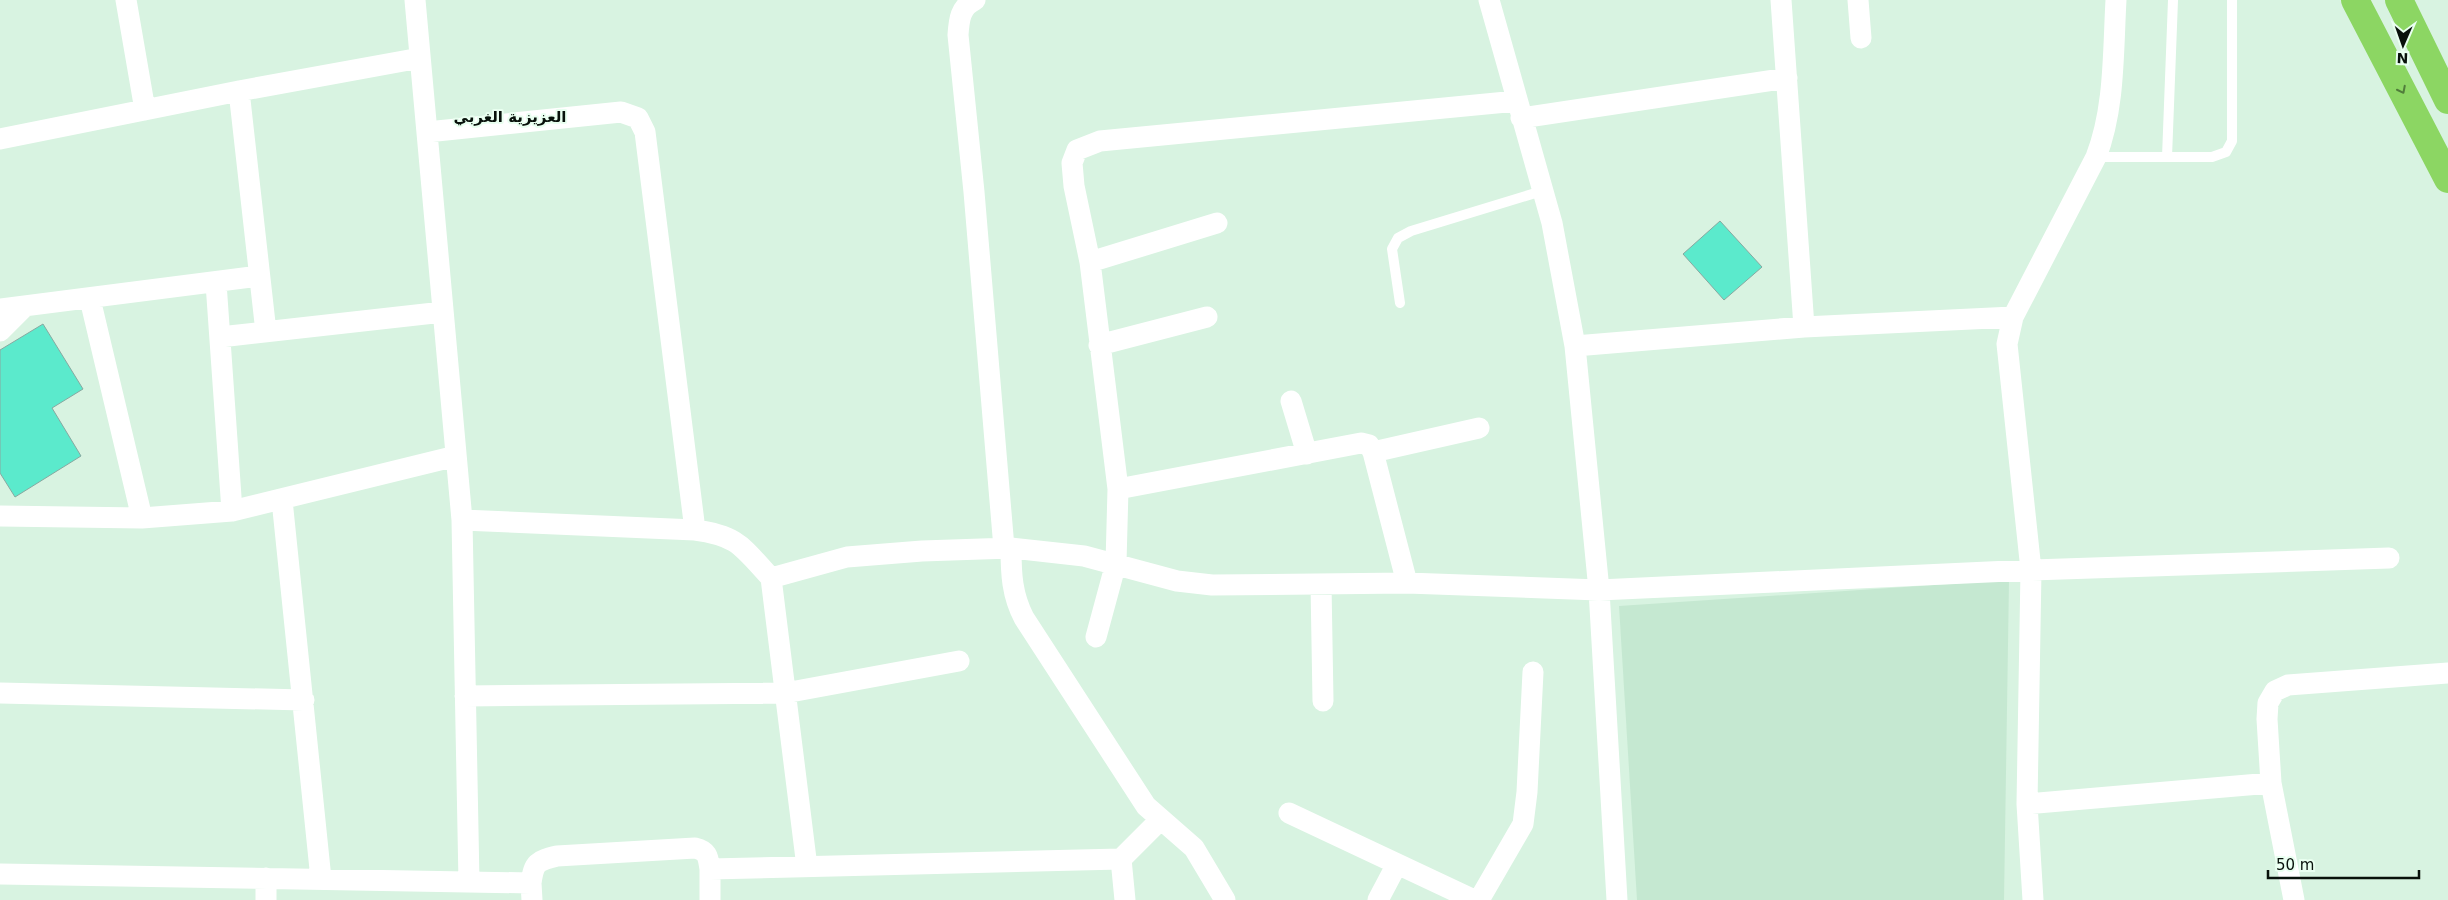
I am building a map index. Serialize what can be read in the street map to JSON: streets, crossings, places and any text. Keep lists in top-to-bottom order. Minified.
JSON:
{"districts":["العزيزية الغربي"],"scale_bar":"50 m","north":"bottom"}
